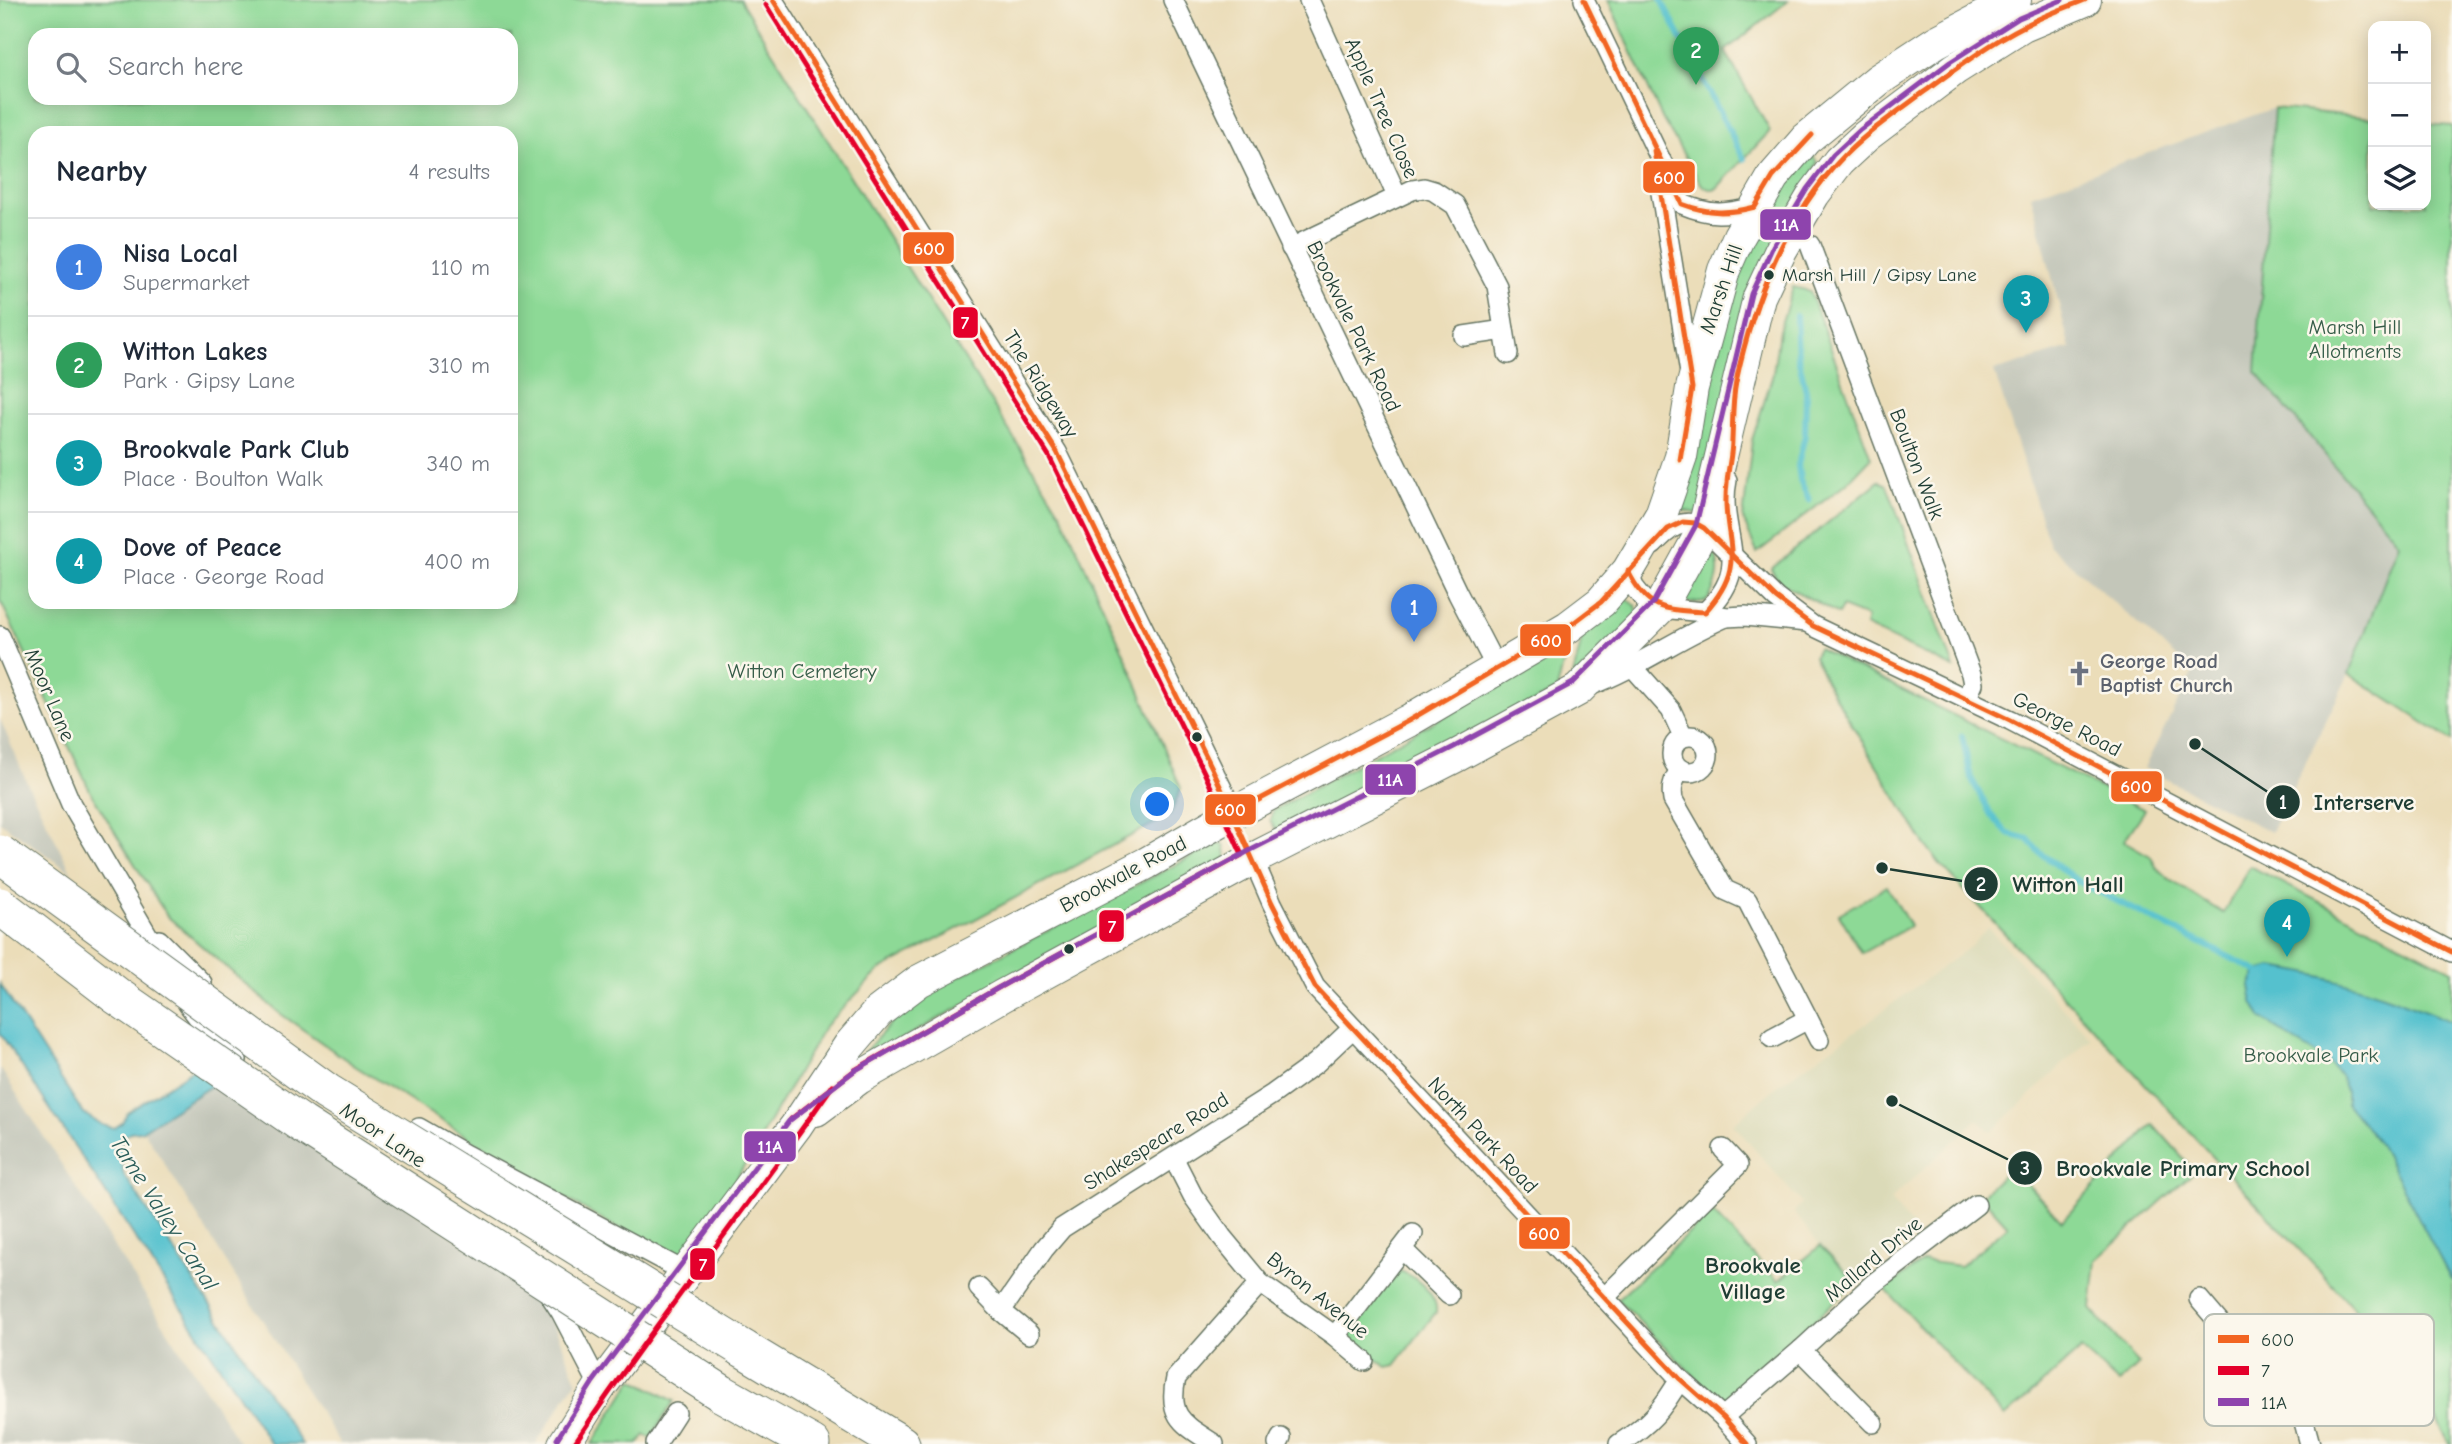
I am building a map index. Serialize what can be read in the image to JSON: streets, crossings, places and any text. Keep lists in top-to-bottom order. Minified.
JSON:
{"streets":{"main road":["Marsh Hill","Brookvale Road"],"street":["Apple Tree Close","Brookvale Park Road","The Ridgeway","Boulton Walk","Moor Lane","George Road","North Park Road","Shakespeare Road","Mallard Drive","Byron Avenue"]},"crossings":[["Marsh Hill","George Road"],["Marsh Hill","Brookvale Road"],["Brookvale Park Road","Brookvale Road"],["The Ridgeway","Brookvale Road"],["Boulton Walk","George Road"],["Moor Lane","Brookvale Road"],["George Road","Brookvale Road"],["Brookvale Road","North Park Road"],["North Park Road","Shakespeare Road"],["North Park Road","Mallard Drive"],["Shakespeare Road","Byron Avenue"]],"districts":["Brookvale Village"],"water":["Tame Valley Canal"],"parks":["Marsh Hill Allotments","Witton Cemetery","Brookvale Park"],"places":{"other":["Marsh Hill / Gipsy Lane","Interserve","Witton Hall","Brookvale Primary School"],"church":["George Road Baptist Church"]},"lines":["transit line 600","transit line 11A","transit line 7"],"legend":["600","7","11A"],"page":{"map_buttons":["+","−"],"pins":["2","3","1","4"],"search":"Search here","heading":["Nearby","4 results"],"list":[{"mark":"1","name":"Nisa Local","note":"Supermarket","value":"110 m"},{"mark":"2","name":"Witton Lakes","note":"Park · Gipsy Lane","value":"310 m"},{"mark":"3","name":"Brookvale Park Club","note":"Place · Boulton Walk","value":"340 m"},{"mark":"4","name":"Dove of Peace","note":"Place · George Road","value":"400 m"}]}}
